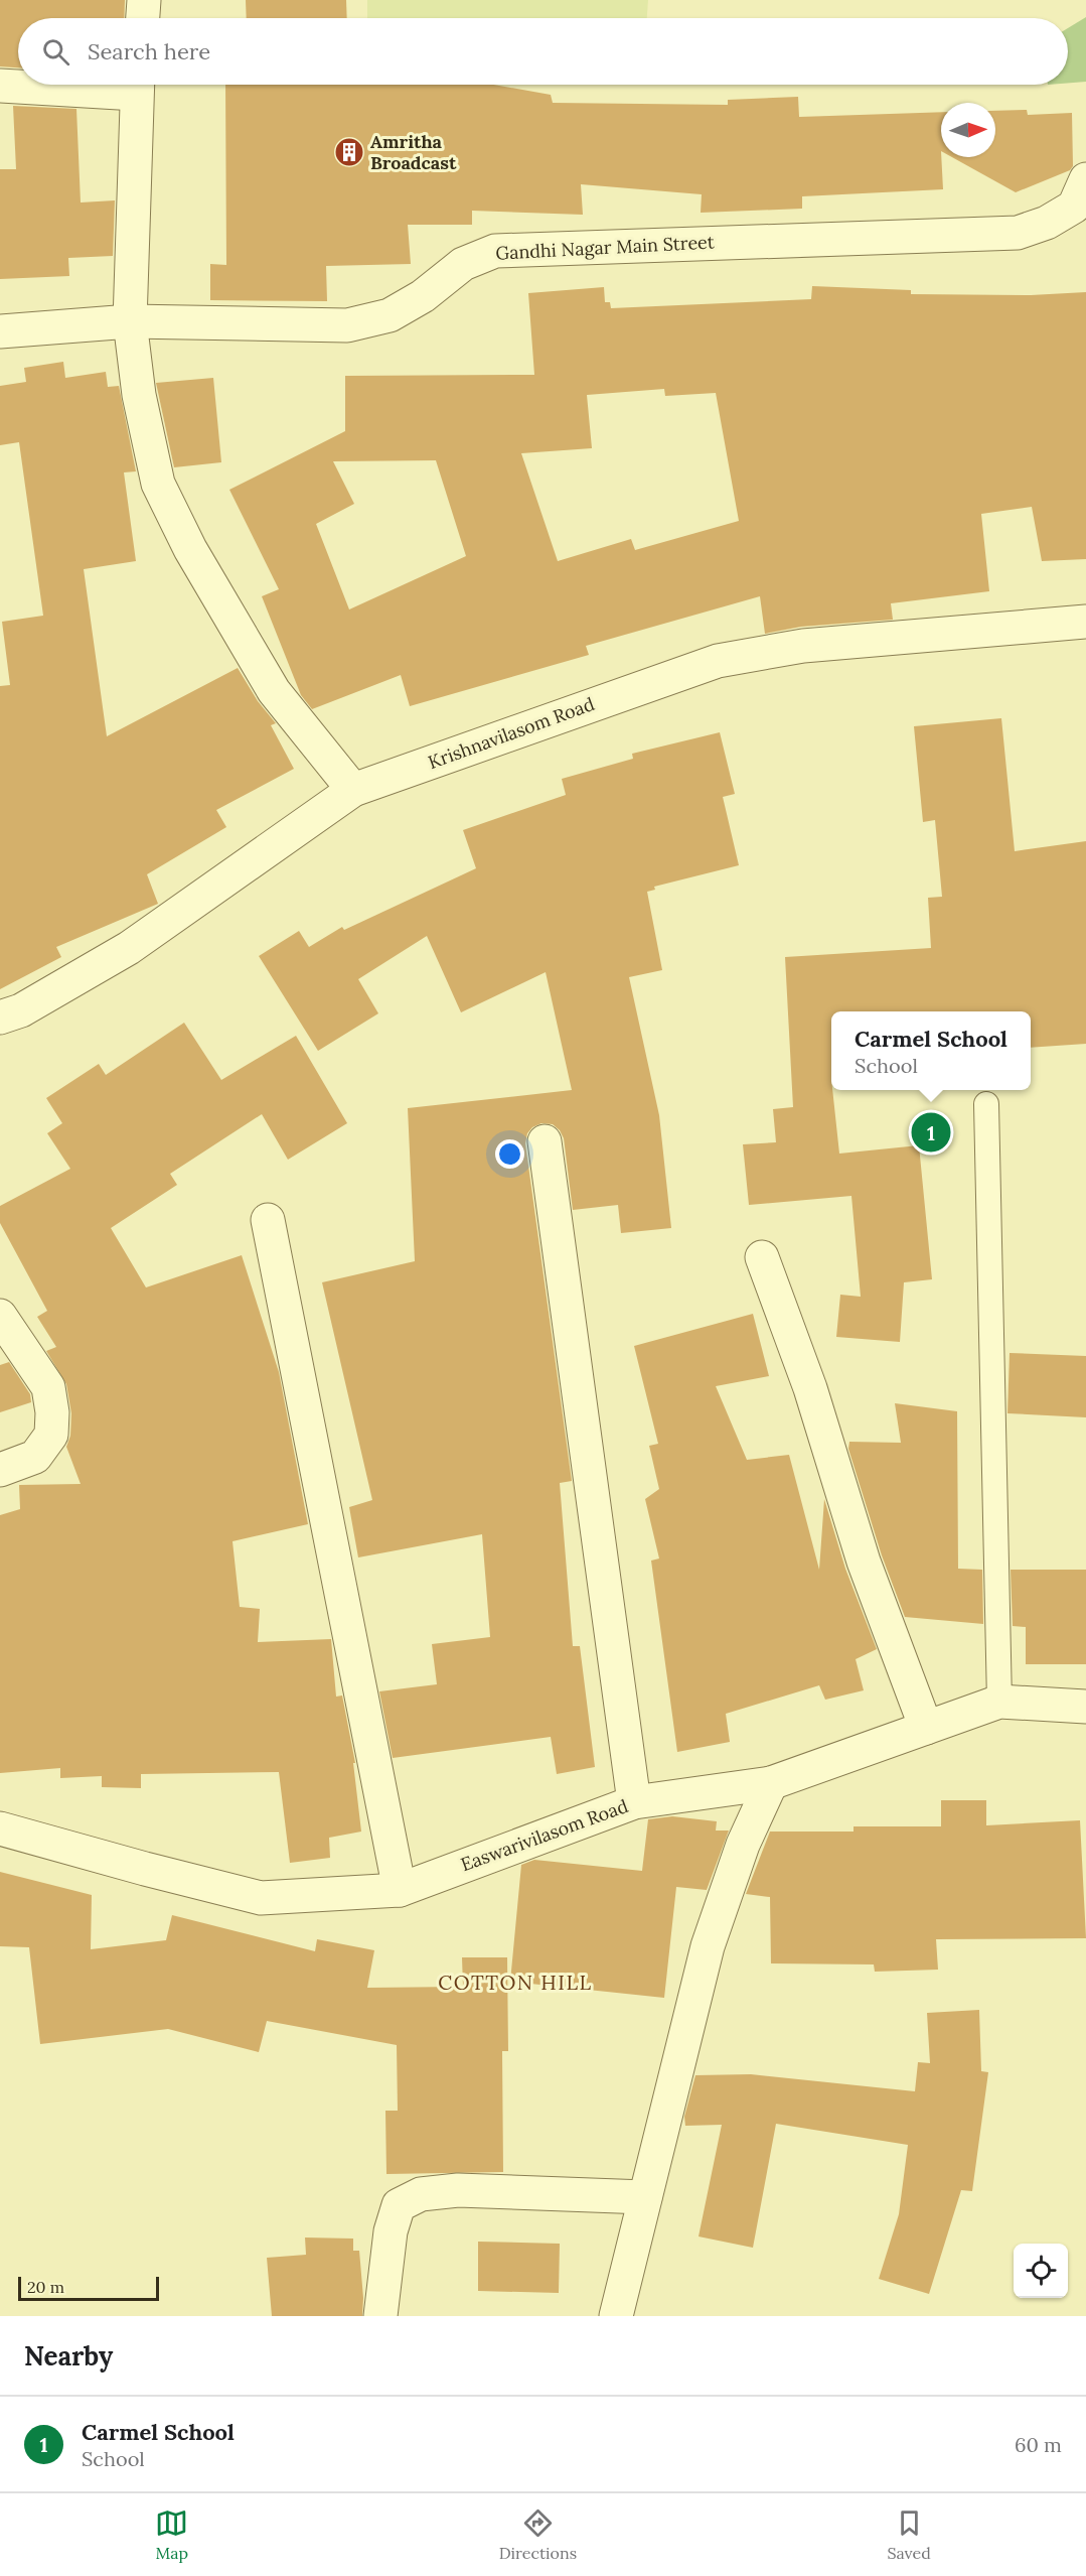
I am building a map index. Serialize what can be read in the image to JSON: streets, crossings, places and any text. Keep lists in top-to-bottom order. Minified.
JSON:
{"streets":{"street":["Gandhi Nagar Main Street","Krishnavilasom Road","Easwarivilasom Road"]},"districts":["COTTON HILL"],"places":{"building":["Amritha Broadcast"]},"scale_bar":"20 m","north":"right","page":{"search":"Search here","popup":["Carmel School","School"],"pins":"1","scale":"20 m","heading":"Nearby","list":[{"mark":"1","name":"Carmel School","note":"School","value":"60 m"}],"nav":["Map","Directions","Saved"]}}
